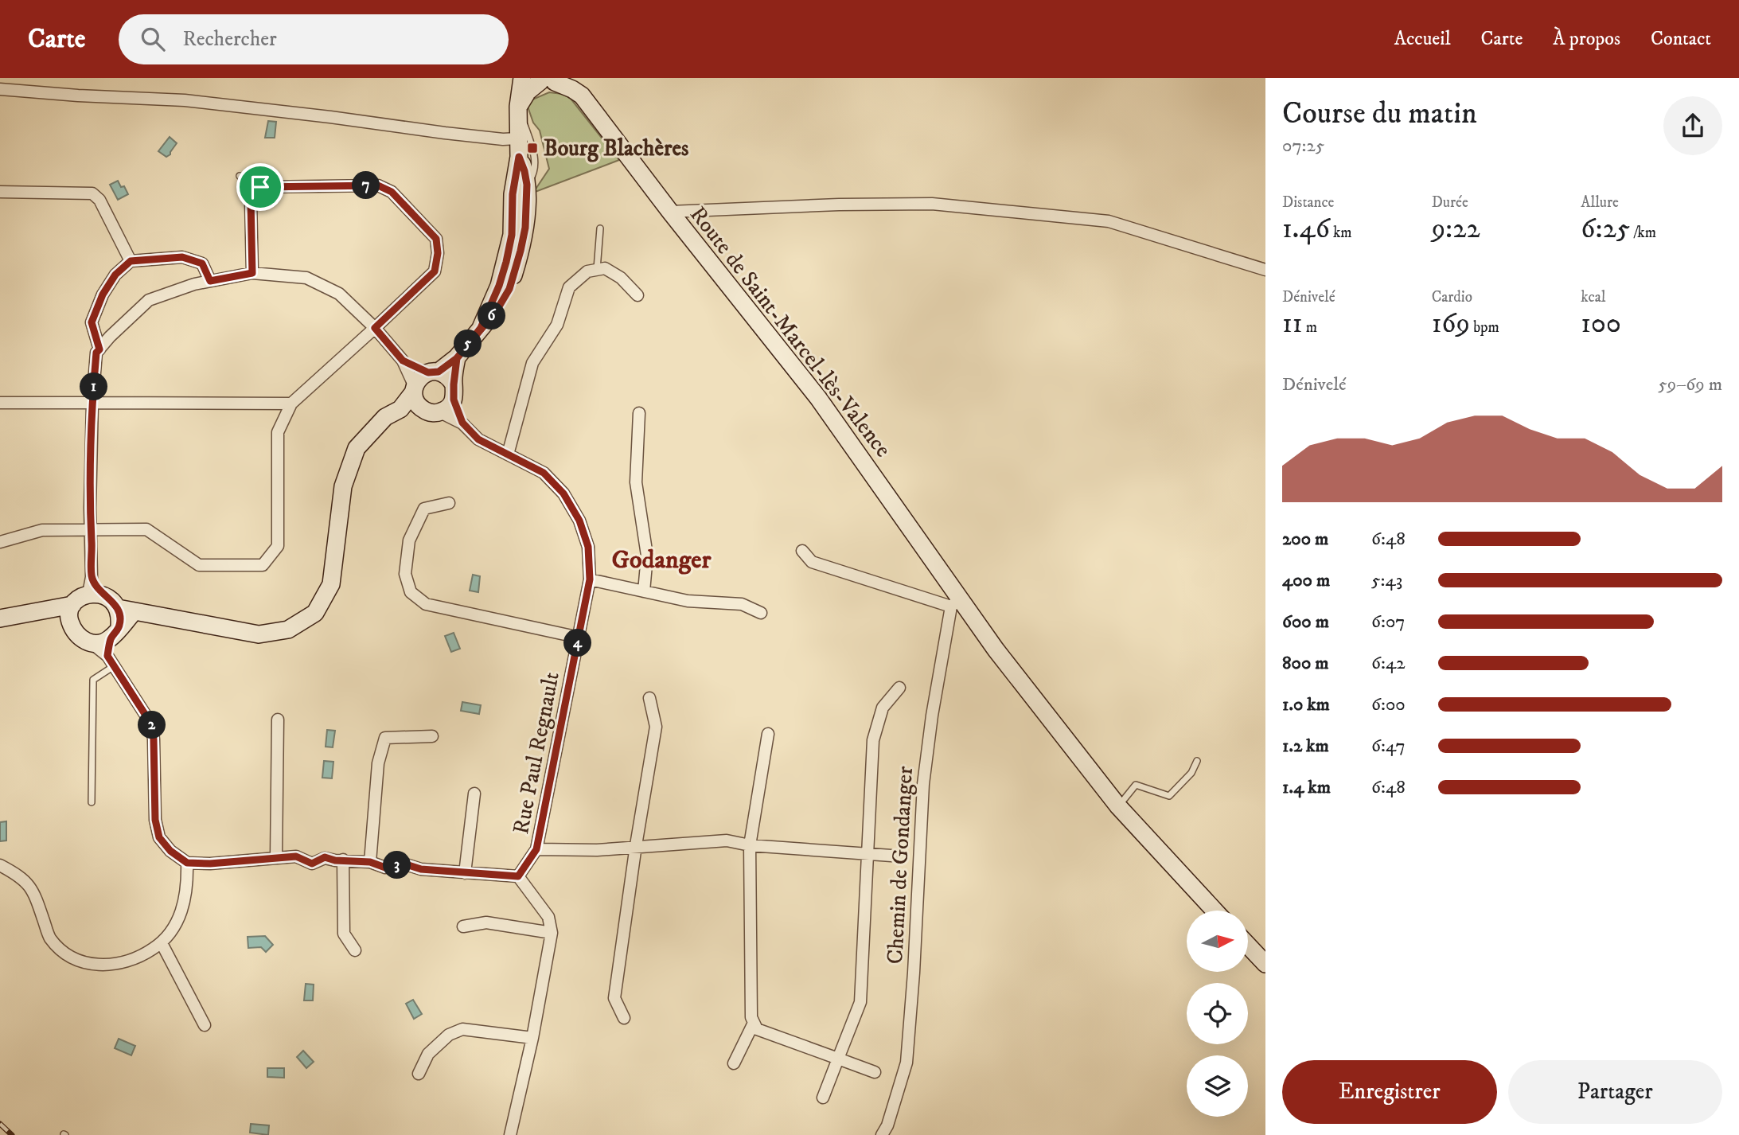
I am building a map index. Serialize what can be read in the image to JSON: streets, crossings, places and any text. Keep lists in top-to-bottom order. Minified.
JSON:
{"streets":{"street":["Route de Saint-Marcel-lès-Valence","Rue Paul Regnault","Chemin de Gondanger"]},"crossings":[["Route de Saint-Marcel-lès-Valence","Chemin de Gondanger"]],"districts":["Godanger"],"places":{"transit":["Bourg Blachères"]},"north":"right","page":{"header":"Carte","search":"Rechercher","nav":["Accueil","Carte","À propos","Contact"],"heading":["Course du matin","07:25"],"pins":["7","6","5","1","4","2","3"],"stats":[["Distance","1.46 km"],["Durée","9:22"],["Allure","6:25 /km"],["Dénivelé","11 m"],["Cardio","169 bpm"],["kcal","100"]],"chart":["Dénivelé","59–69 m"],"list":[{"name":"200 m","note":"6:48"},{"name":"400 m","note":"5:43"},{"name":"600 m","note":"6:07"},{"name":"800 m","note":"6:42"},{"name":"1.0 km","note":"6:00"},{"name":"1.2 km","note":"6:47"},{"name":"1.4 km","note":"6:48"}],"buttons":["Enregistrer","Partager"]}}
